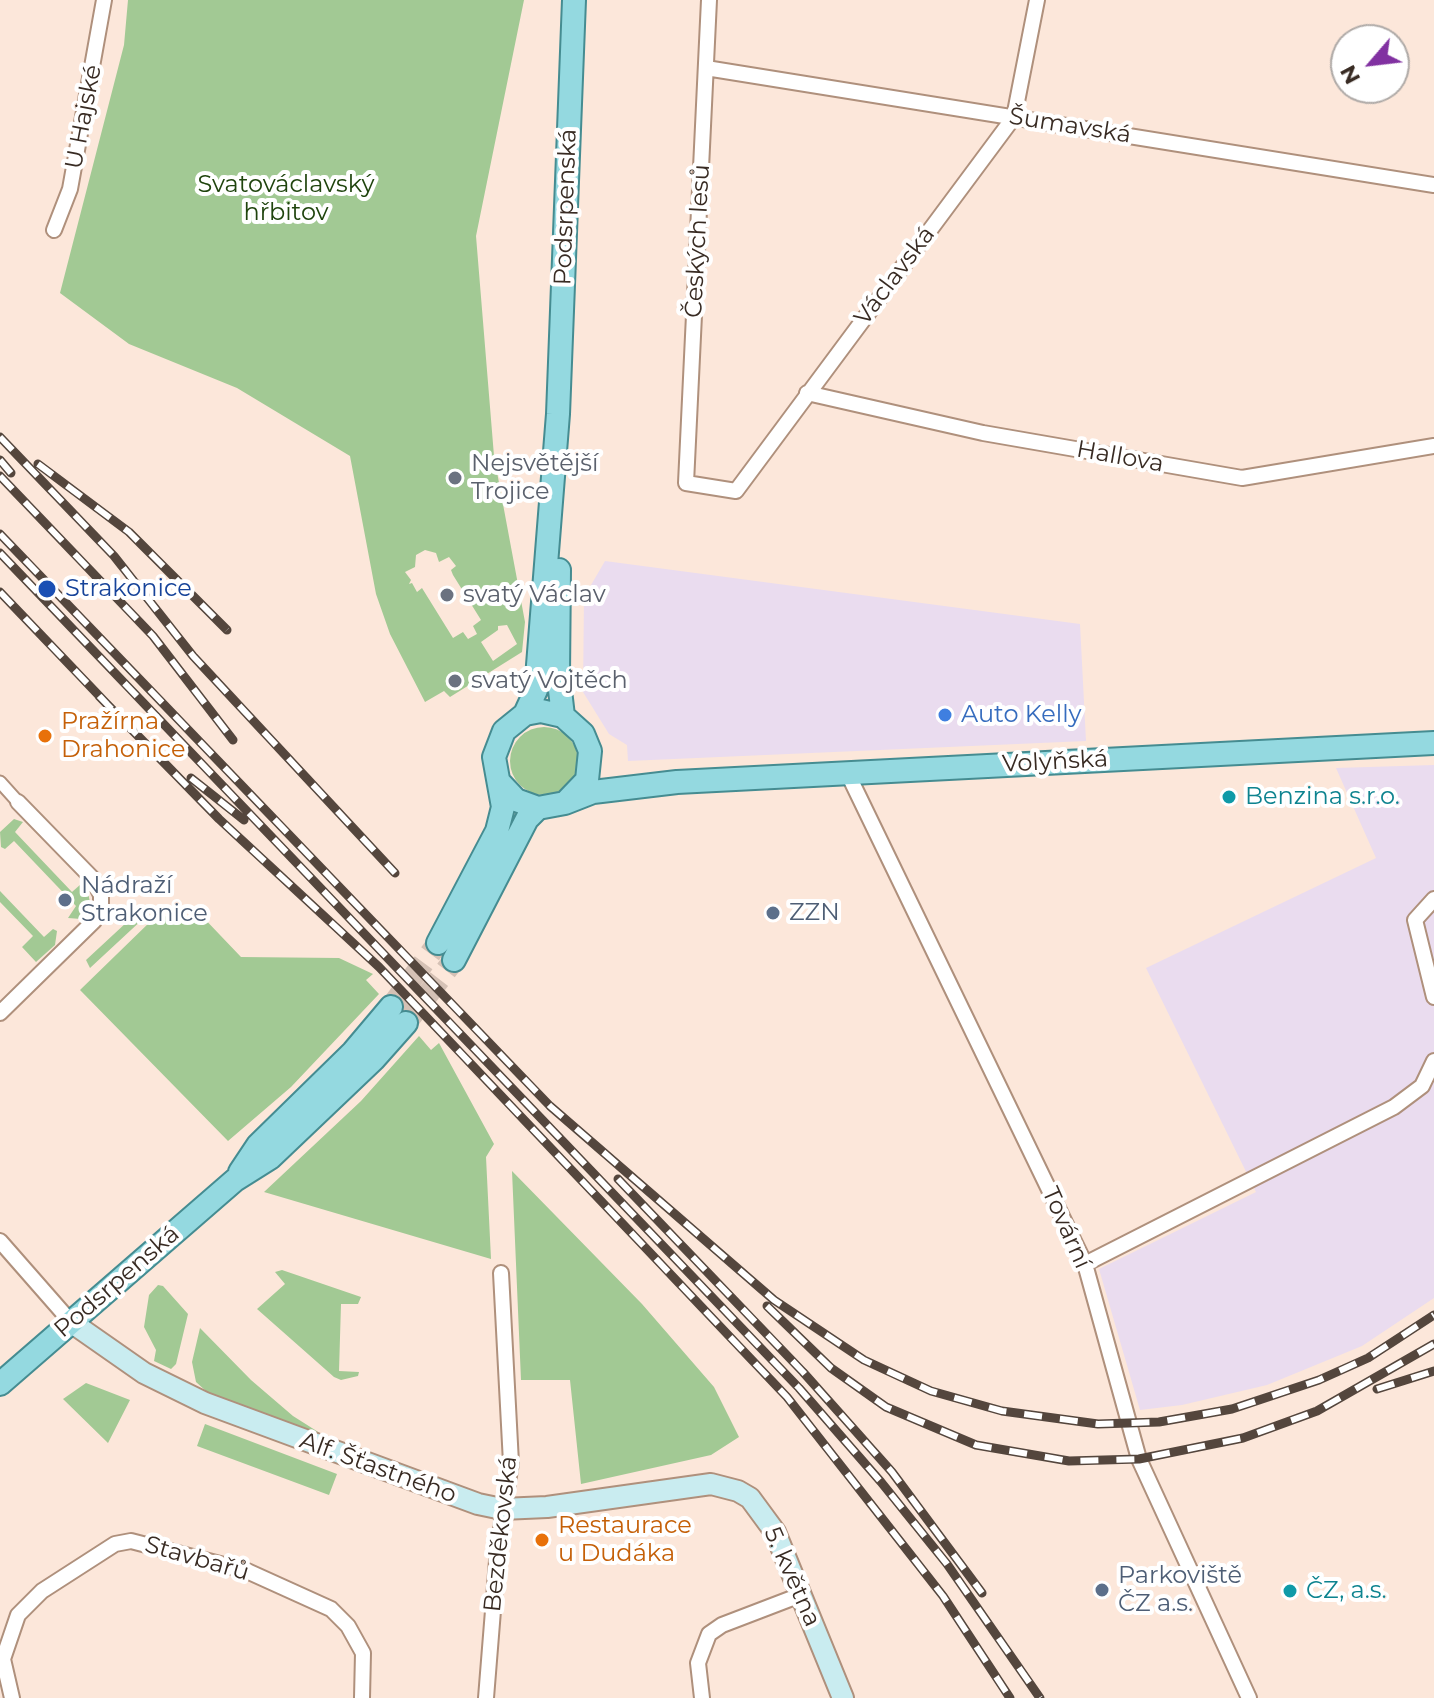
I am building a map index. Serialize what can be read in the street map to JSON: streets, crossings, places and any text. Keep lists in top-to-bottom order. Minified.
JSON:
{"streets":{"main road":["Podsrpenská","Volyňská","Alf. Šťastného","5. května"],"street":["U Hajské","Šumavská","Českých lesů","Václavská","Hallova","Tovární","Bezděkovská","Stavbařů"]},"crossings":[["Šumavská","Českých lesů"],["Šumavská","Václavská"],["Podsrpenská","Volyňská"],["Podsrpenská","Alf. Šťastného"],["Českých lesů","Václavská"],["Václavská","Hallova"],["Volyňská","Tovární"],["Alf. Šťastného","Bezděkovská"],["Alf. Šťastného","5. května"]],"parks":["Svatováclavský hřbitov"],"places":["Nejsvětější Trojice","Strakonice","svatý Václav","svatý Vojtěch","Auto Kelly","Pražírna Drahonice","Benzina s.r.o.","Nádraží Strakonice","ZZN","Restaurace u Dudáka","Parkoviště ČZ a.s.","ČZ, a.s."],"north":"bottom left"}
